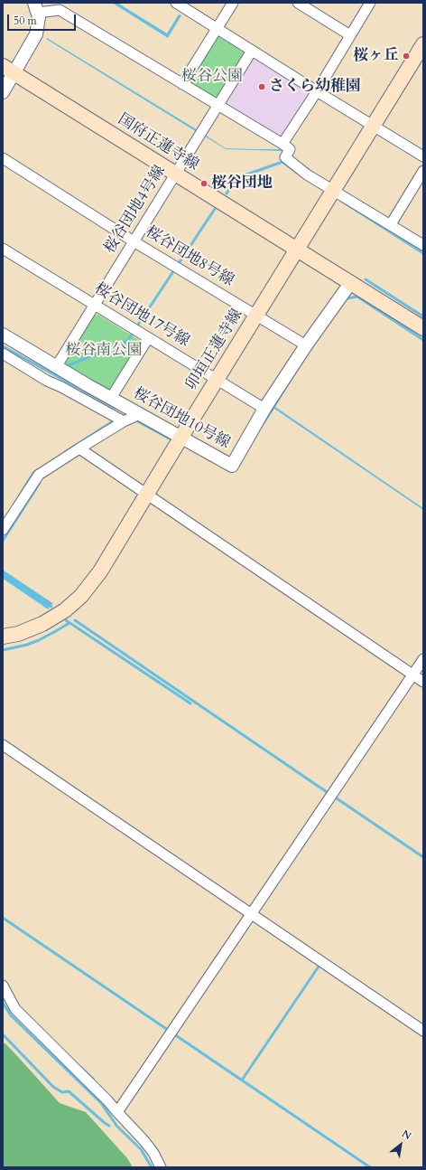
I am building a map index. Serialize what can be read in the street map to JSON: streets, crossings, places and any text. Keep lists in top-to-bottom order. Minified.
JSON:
{"streets":{"main road":["国府正蓮寺線","卯垣正蓮寺線"],"street":["桜谷団地4号線","桜谷団地8号線","桜谷団地17号線","桜谷団地10号線"]},"crossings":[["国府正蓮寺線","桜谷団地4号線"],["国府正蓮寺線","卯垣正蓮寺線"],["国府正蓮寺線","桜谷団地10号線"],["桜谷団地4号線","桜谷団地8号線"],["桜谷団地4号線","桜谷団地17号線"],["桜谷団地4号線","桜谷団地10号線"],["桜谷団地8号線","卯垣正蓮寺線"],["桜谷団地8号線","桜谷団地10号線"],["桜谷団地17号線","卯垣正蓮寺線"],["桜谷団地17号線","桜谷団地10号線"],["卯垣正蓮寺線","桜谷団地10号線"]],"parks":["桜谷公園","桜谷南公園"],"places":["桜ヶ丘","さくら幼稚園","桜谷団地"],"scale_bar":"50 m","north":"top right"}
